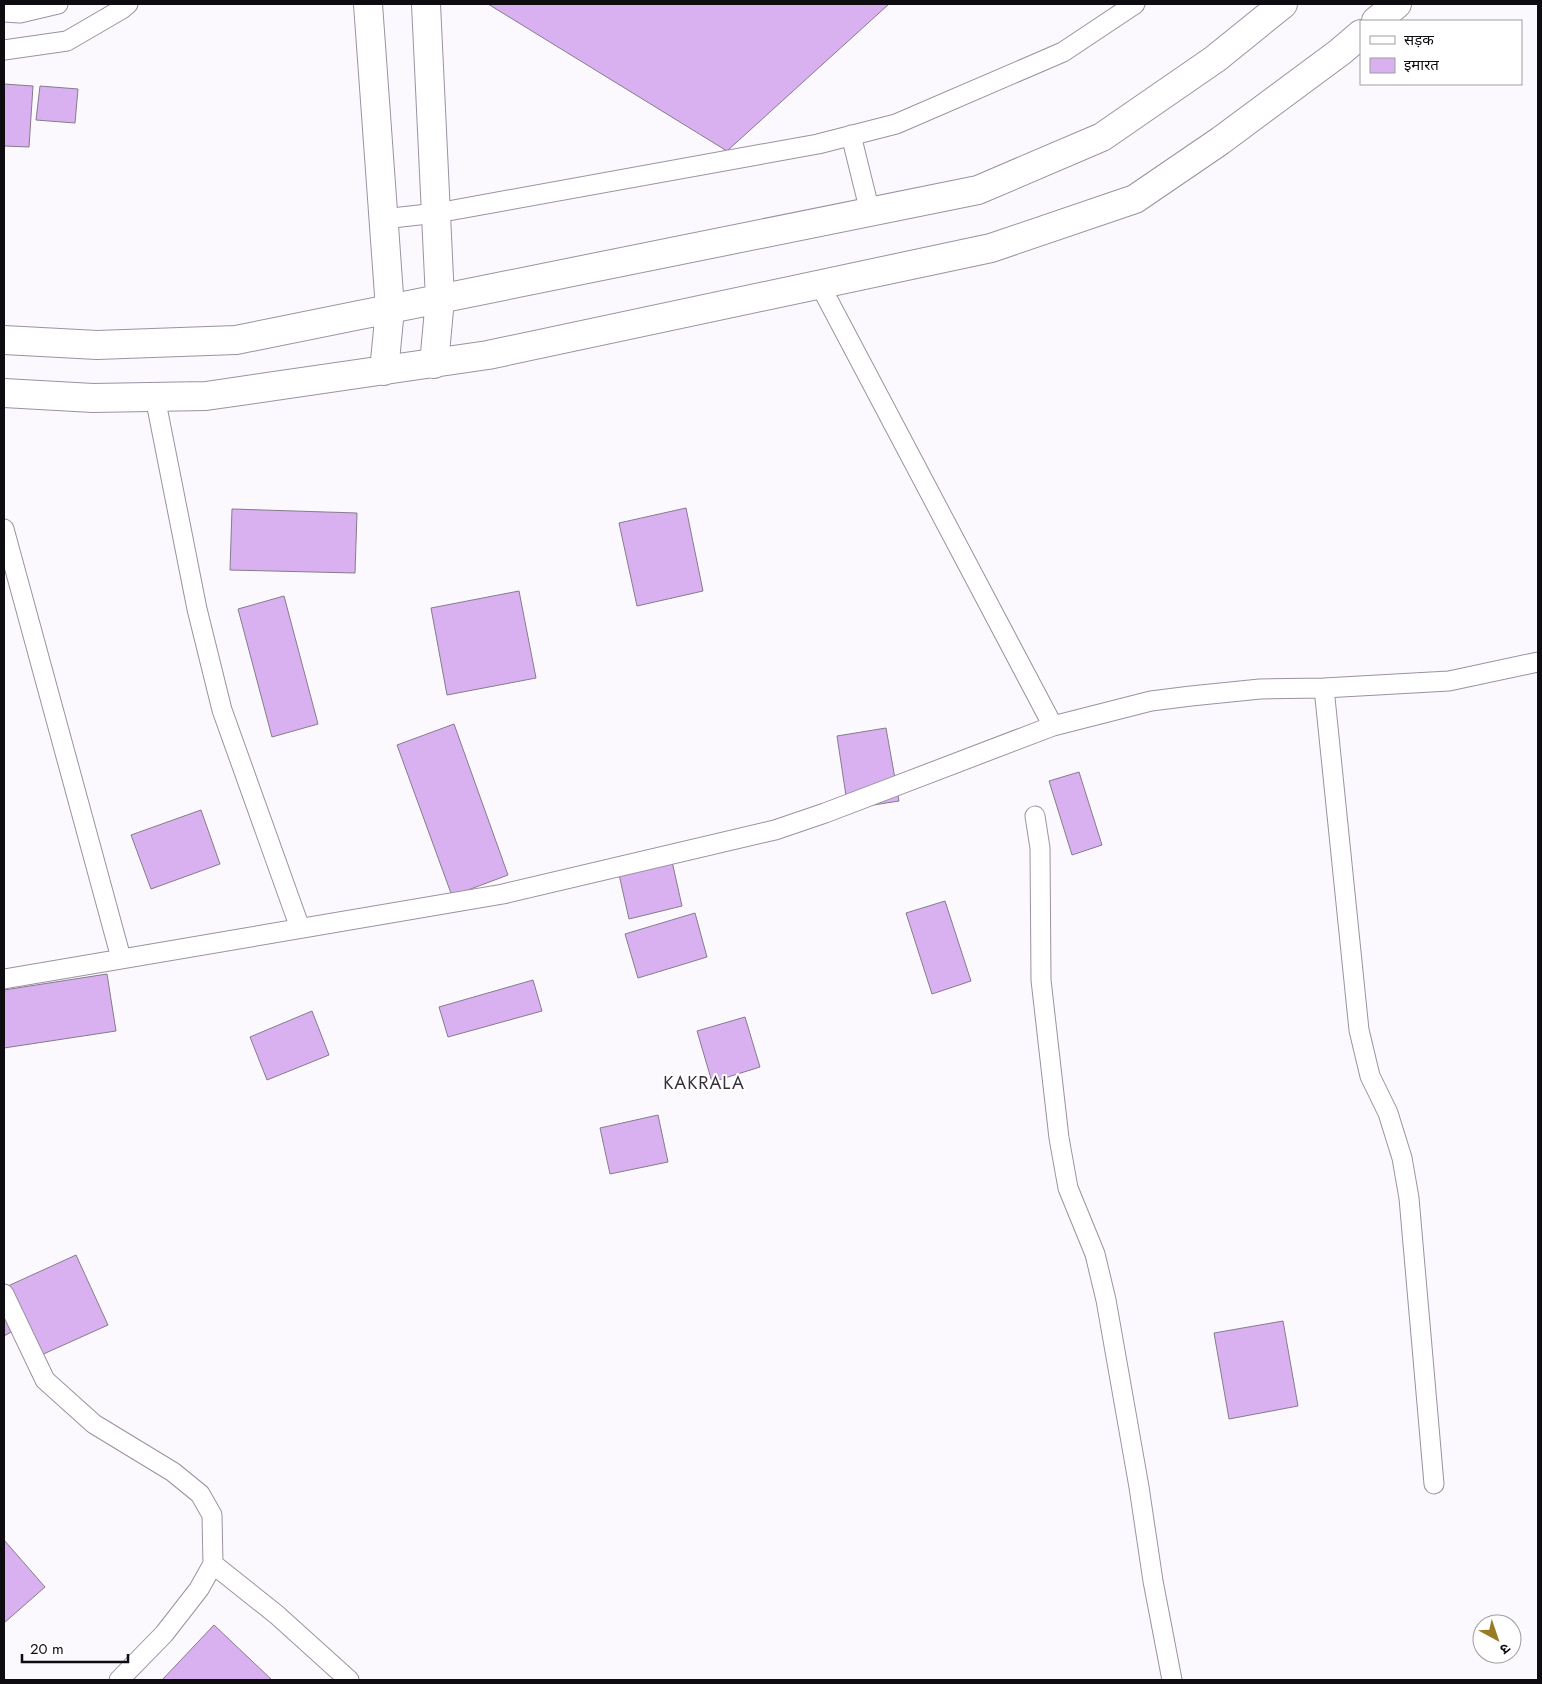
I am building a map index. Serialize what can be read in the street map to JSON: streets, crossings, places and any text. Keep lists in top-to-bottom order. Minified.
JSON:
{"districts":["KAKRALA"],"legend":["सड़क","इमारत"],"scale_bar":"20 m","north":"bottom right"}
